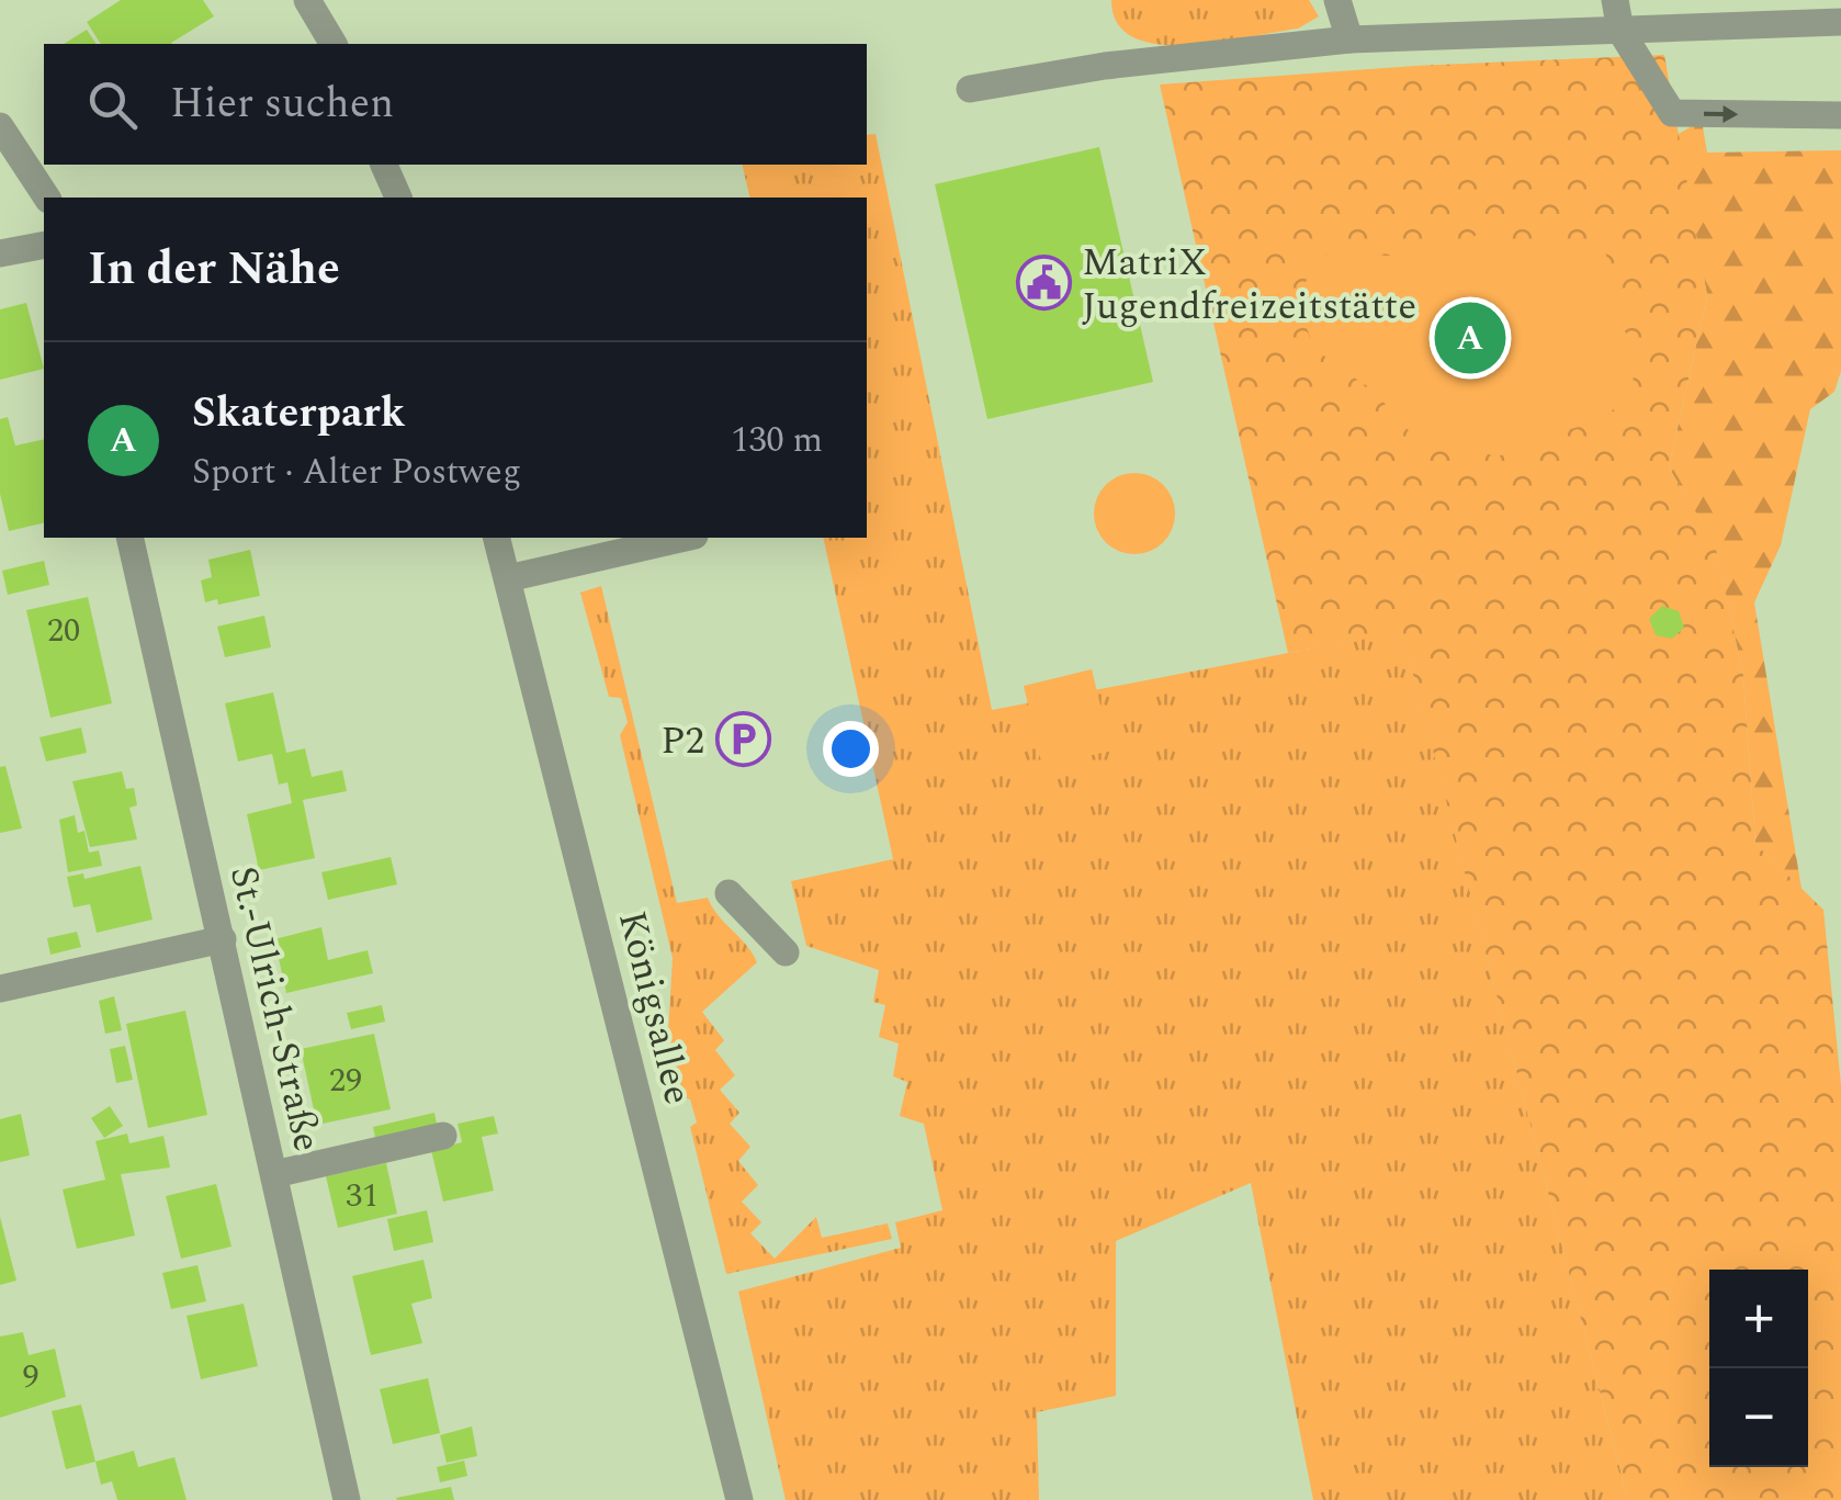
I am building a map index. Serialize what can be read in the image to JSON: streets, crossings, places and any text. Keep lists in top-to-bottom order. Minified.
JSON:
{"streets":{"street":["Königsallee","St.-Ulrich-Straße"]},"places":{"public building":["MatriX Jugendfreizeitstätte"],"parking":["P2"]},"house_numbers":["20","29","31","9"],"page":{"search":"Hier suchen","heading":"In der Nähe","pins":"A","list":[{"mark":"A","name":"Skaterpark","note":"Sport · Alter Postweg","value":"130 m"}],"map_buttons":["+","−"]}}
